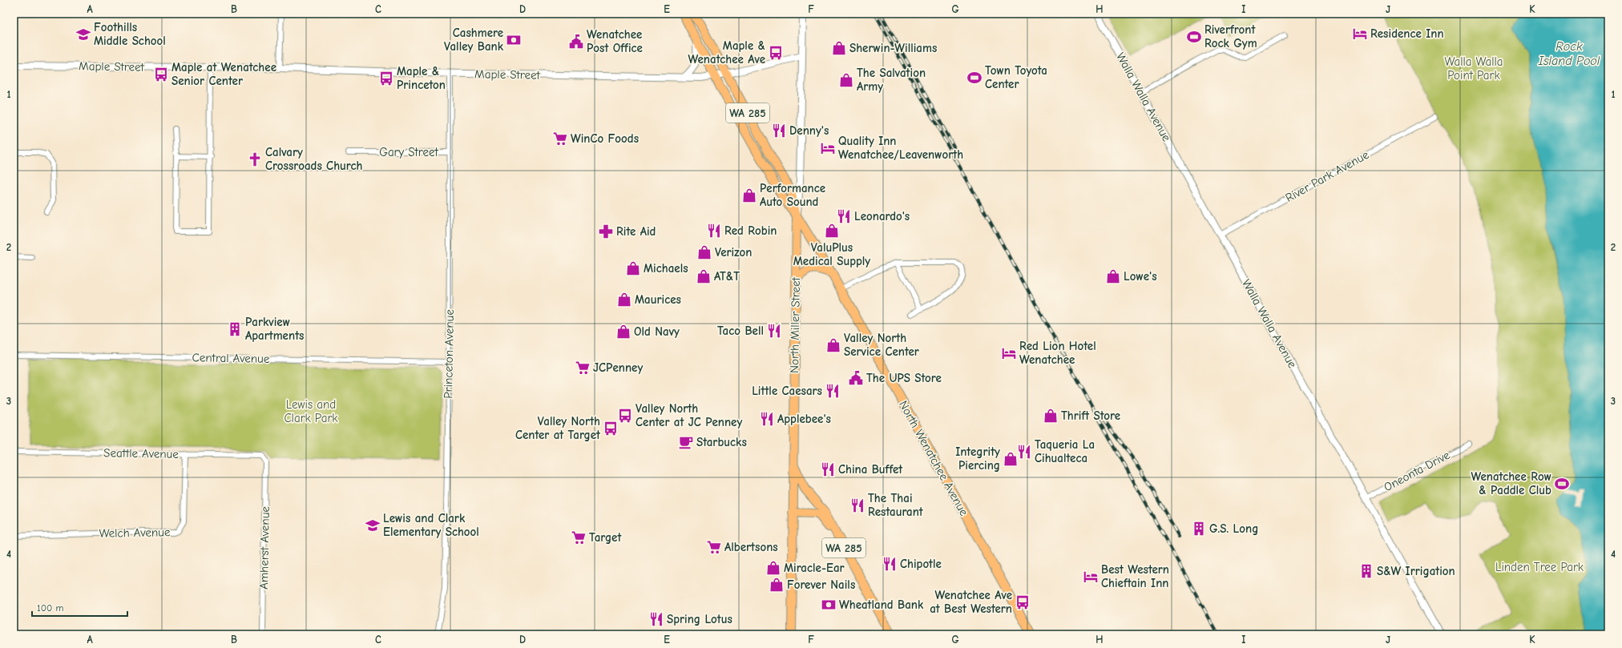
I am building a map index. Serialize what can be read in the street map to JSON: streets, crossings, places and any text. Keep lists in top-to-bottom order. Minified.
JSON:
{"streets":{"main road":["WA 285","North Miller Street","North Wenatchee Avenue"],"street":["Maple Street","Walla Walla Avenue","Gary Street","River Park Avenue","Princeton Avenue","Central Avenue","Seattle Avenue","Oneonta Drive","Welch Avenue","Amherst Avenue"]},"crossings":[["Maple Street","WA 285"],["Maple Street","North Miller Street"],["Maple Street","Princeton Avenue"],["Maple Street","North Wenatchee Avenue"],["Walla Walla Avenue","River Park Avenue"],["Walla Walla Avenue","Oneonta Drive"],["WA 285","North Miller Street"],["WA 285","North Wenatchee Avenue"],["Gary Street","Princeton Avenue"],["North Miller Street","North Wenatchee Avenue"],["Princeton Avenue","Central Avenue"],["Seattle Avenue","Welch Avenue"],["Seattle Avenue","Amherst Avenue"]],"water":["Rock Island Pool"],"parks":["Walla Walla Point Park","Lewis and Clark Park","Linden Tree Park"],"places":{"hotel":["Residence Inn","Quality Inn Wenatchee/Leavenworth","Red Lion Hotel Wenatchee","Best Western Chieftain Inn"],"school or university":["Foothills Middle School","Lewis and Clark Elementary School"],"sports":["Riverfront Rock Gym","Town Toyota Center","Wenatchee Row & Paddle Club"],"bank":["Cashmere Valley Bank","Wheatland Bank"],"public building":["Wenatchee Post Office","The UPS Store"],"shop":["Sherwin-Williams","The Salvation Army","Performance Auto Sound","ValuPlus Medical Supply","Verizon","Michaels","AT&T","Lowe's","Maurices","Old Navy","Valley North Service Center","Thrift Store","Integrity Piercing","Miracle-Ear","Forever Nails"],"bus stop":["Maple & Wenatchee Ave","Maple at Wenatchee Senior Center","Maple & Princeton","Valley North Center at JC Penney","Valley North Center at Target","Wenatchee Ave at Best Western"],"restaurant":["Denny's","Leonardo's","Red Robin","Taco Bell","Little Caesars","Applebee's","Taqueria La Cihualteca","China Buffet","The Thai Restaurant","Chipotle","Spring Lotus"],"supermarket":["WinCo Foods","JCPenney","Target","Albertsons"],"church":["Calvary Crossroads Church"],"pharmacy":["Rite Aid"],"building":["Parkview Apartments","G.S. Long","S&W Irrigation"],"cafe":["Starbucks"]},"scale_bar":"100 m","grid":{"columns":["A","B","C","D","E","F","G","H","I","J","K"],"rows":["1","2","3","4"]}}
